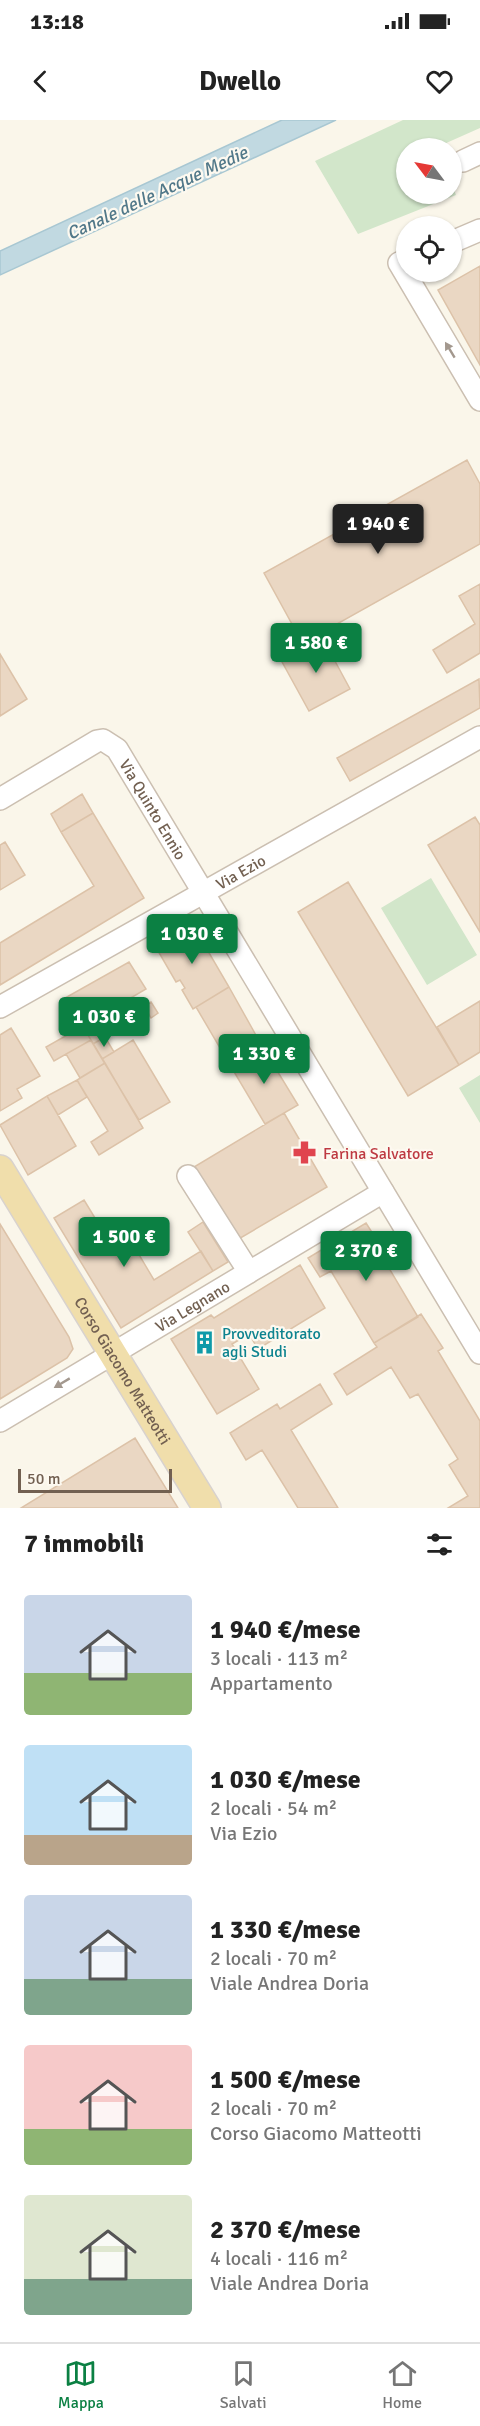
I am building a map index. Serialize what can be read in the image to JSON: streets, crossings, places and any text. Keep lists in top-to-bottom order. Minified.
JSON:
{"streets":{"main road":["Corso Giacomo Matteotti"],"street":["Via Quinto Ennio","Via Ezio","Via Legnano"]},"crossings":[["Via Quinto Ennio","Via Ezio"],["Via Legnano","Corso Giacomo Matteotti"]],"water":["Canale delle Acque Medie"],"places":{"pharmacy":["Farina Salvatore"],"building":["Provveditorato agli Studi"]},"scale_bar":"50 m","north":"top left","page":{"status":"13:18","header":"Dwello","price":["1 940 €","1 580 €","1 030 €","1 030 €","1 330 €","1 500 €","2 370 €"],"scale":"50 m","heading":"7 immobili","list":[{"name":"1 940 €/mese","note":"3 locali · 113 m² · Appartamento"},{"name":"1 030 €/mese","note":"2 locali · 54 m² · Via Ezio"},{"name":"1 330 €/mese","note":"2 locali · 70 m² · Viale Andrea Doria"},{"name":"1 500 €/mese","note":"2 locali · 70 m² · Corso Giacomo Matteotti"},{"name":"2 370 €/mese","note":"4 locali · 116 m² · Viale Andrea Doria"}],"tabs":["Mappa","Salvati","Home"]}}
